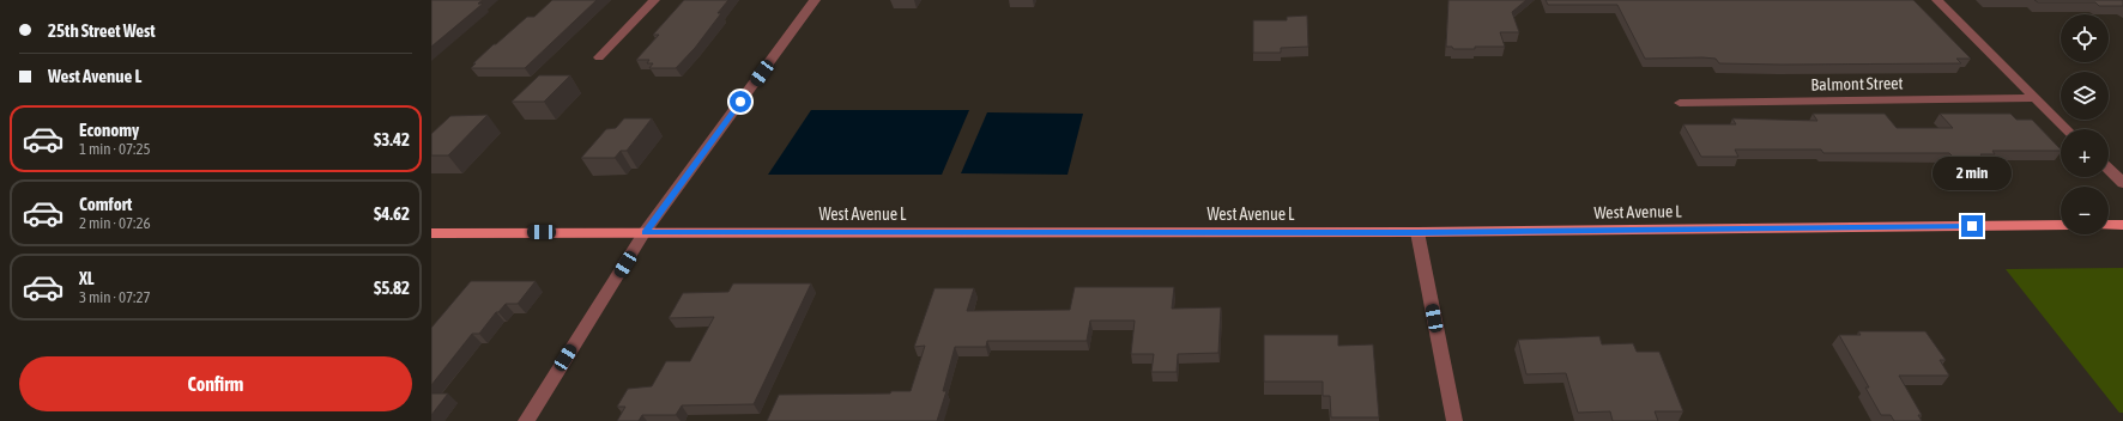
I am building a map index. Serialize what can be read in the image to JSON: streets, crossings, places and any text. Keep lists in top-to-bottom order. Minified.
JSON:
{"streets":{"main road":["West Avenue L"],"street":["Balmont Street"]},"page":{"banner":["25th Street West","West Avenue L"],"map_buttons":["+","−"],"list":[{"name":"Economy","note":"1 min · 07:25","value":"$3.42"},{"name":"Comfort","note":"2 min · 07:26","value":"$4.62"},{"name":"XL","note":"3 min · 07:27","value":"$5.82"}],"bubble":"2 min","buttons":"Confirm"}}
